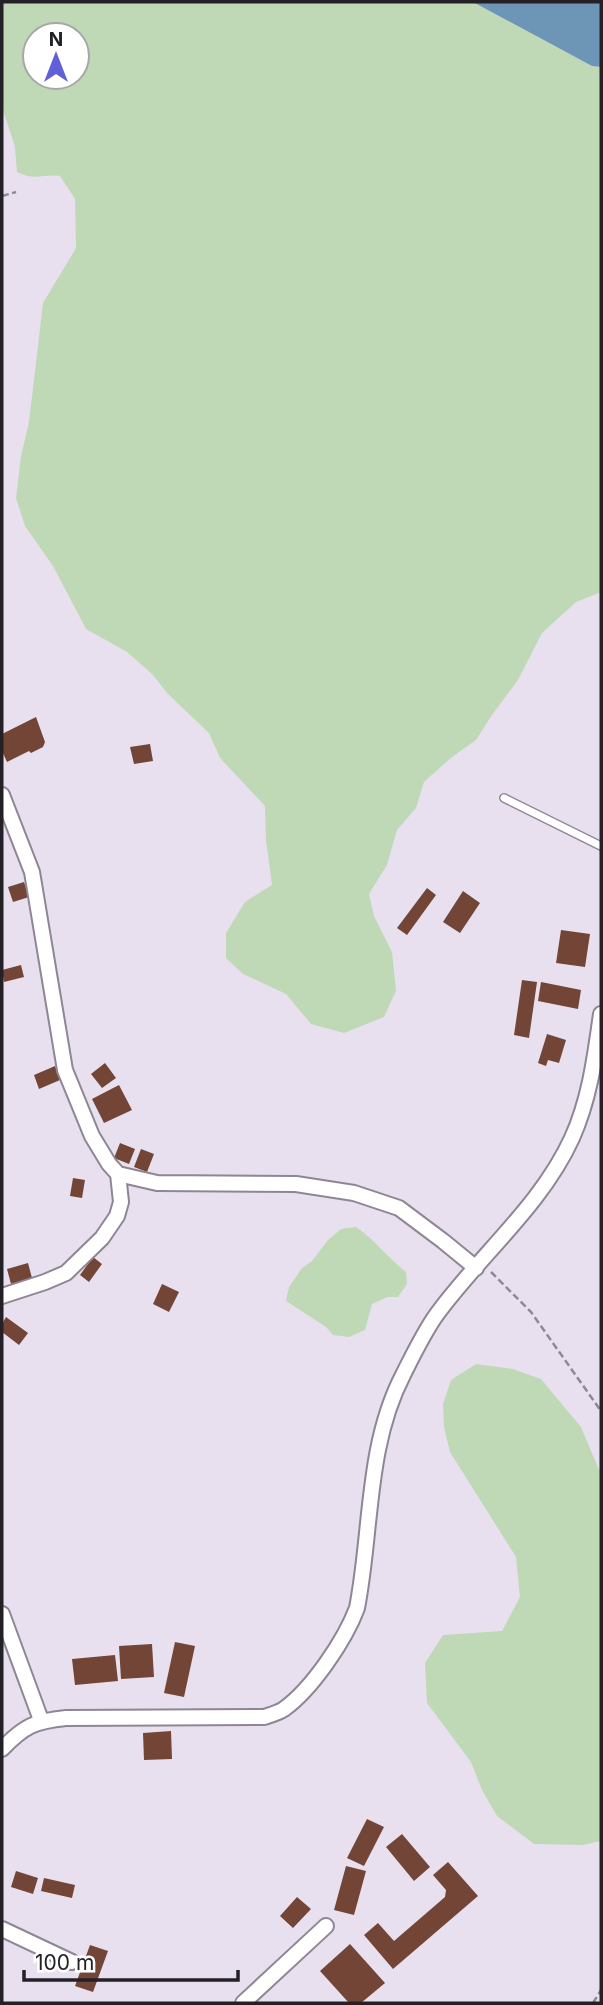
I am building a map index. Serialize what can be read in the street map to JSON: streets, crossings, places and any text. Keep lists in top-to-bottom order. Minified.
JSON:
{"scale_bar":"100 m","north":"top"}
